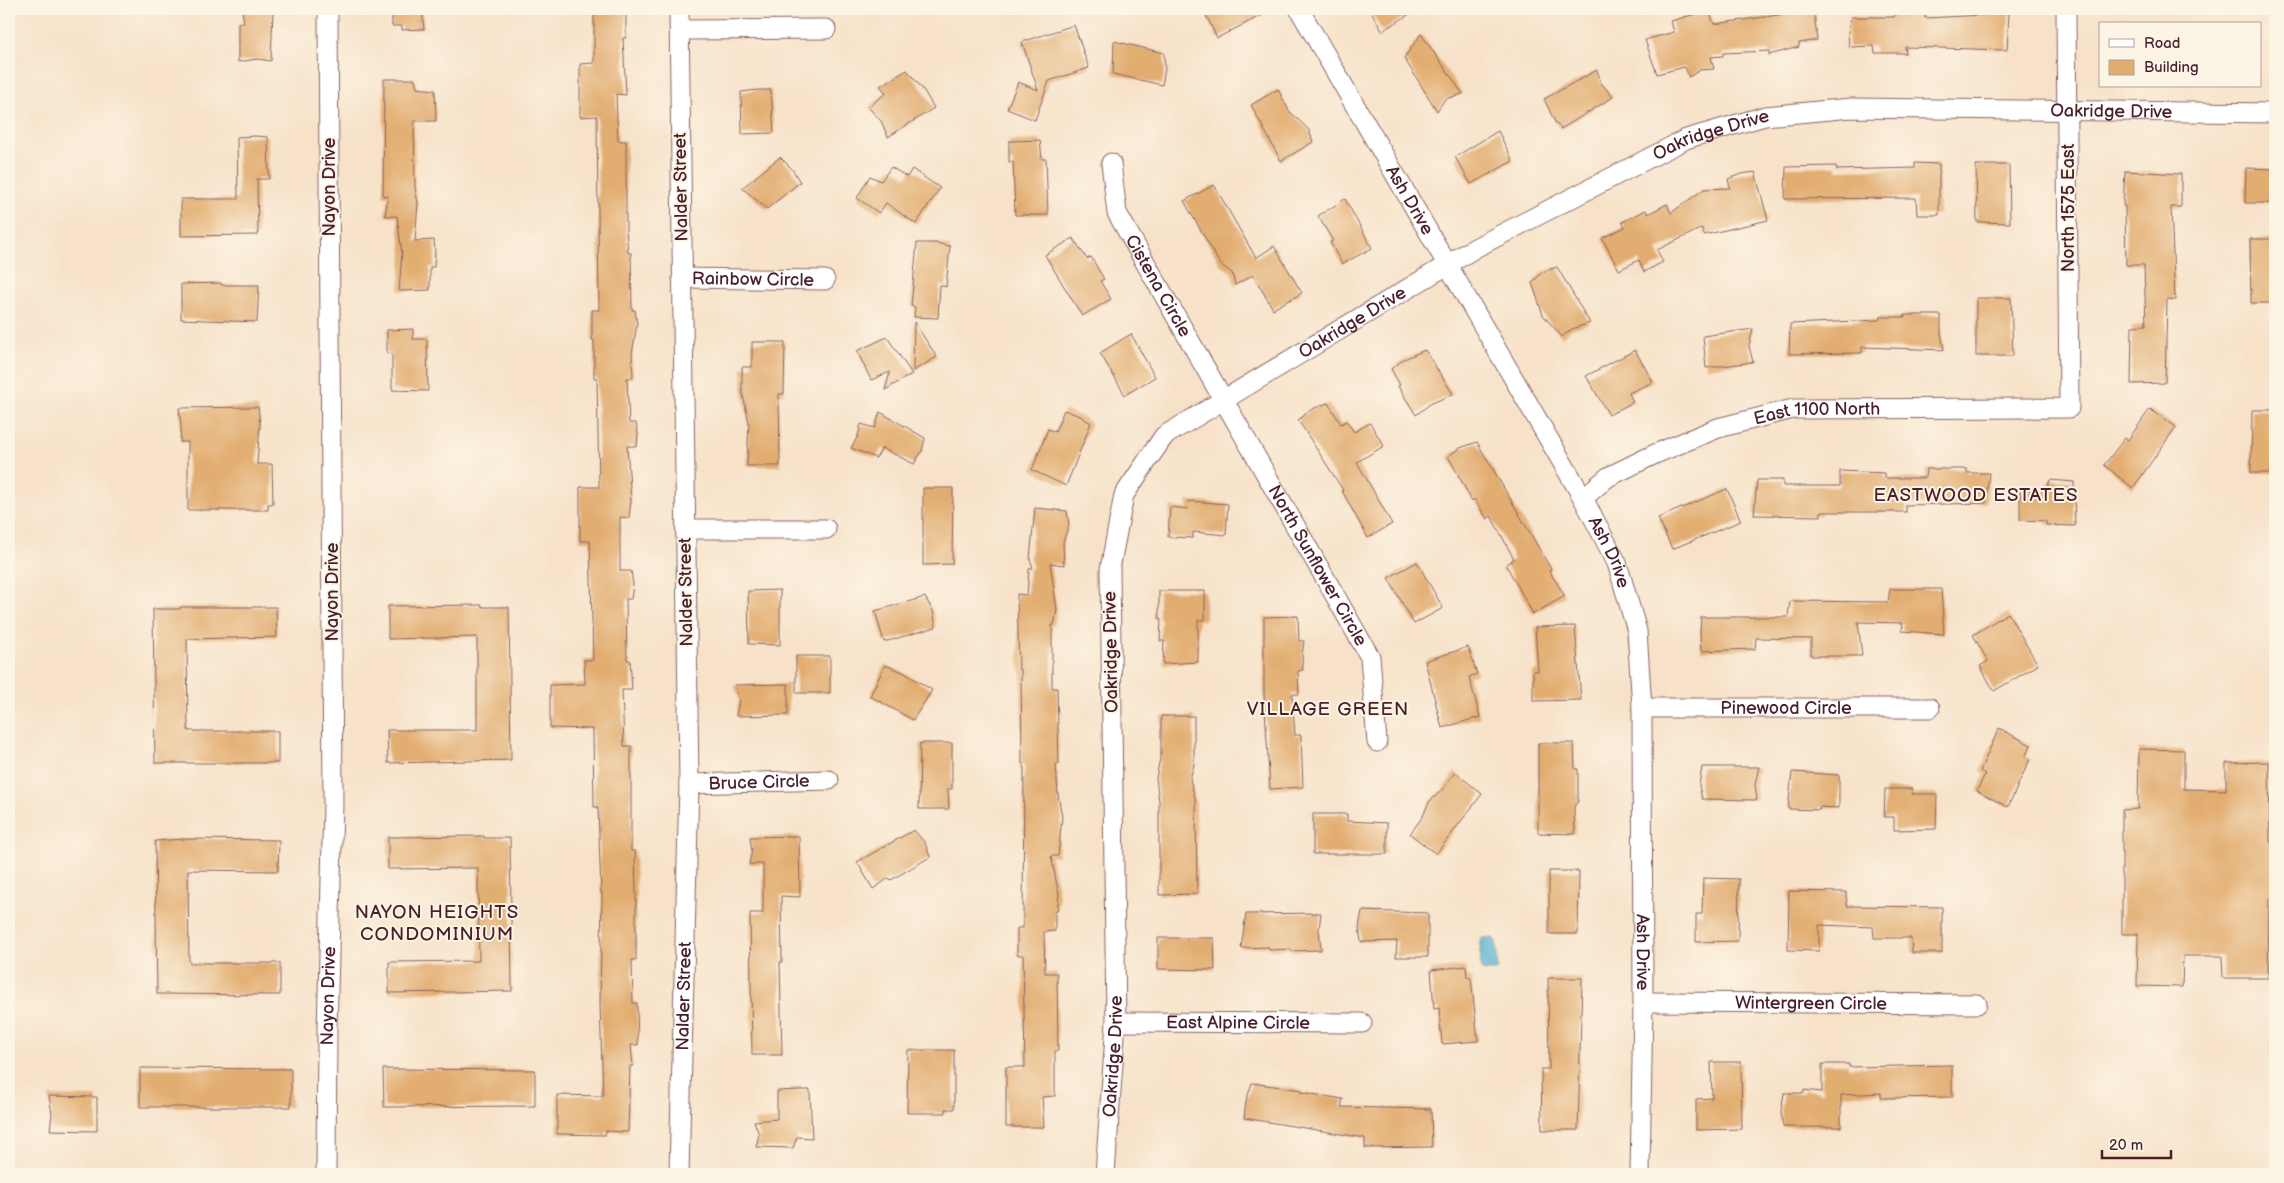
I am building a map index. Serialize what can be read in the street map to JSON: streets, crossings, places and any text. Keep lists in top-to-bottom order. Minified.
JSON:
{"streets":{"street":["Oakridge Drive","Nayon Drive","Nalder Street","Ash Drive","North 1575 East","Rainbow Circle","Cistena Circle","East 1100 North","North Sunflower Circle","Pinewood Circle","Bruce Circle","Wintergreen Circle","East Alpine Circle"]},"crossings":[["Oakridge Drive","Ash Drive"],["Oakridge Drive","North 1575 East"],["Oakridge Drive","Cistena Circle"],["Oakridge Drive","North Sunflower Circle"],["Oakridge Drive","East Alpine Circle"],["Nalder Street","Rainbow Circle"],["Nalder Street","Bruce Circle"],["Ash Drive","East 1100 North"],["Ash Drive","Pinewood Circle"],["Ash Drive","Wintergreen Circle"],["North 1575 East","East 1100 North"],["Cistena Circle","North Sunflower Circle"]],"districts":["EASTWOOD ESTATES","VILLAGE GREEN","NAYON HEIGHTS CONDOMINIUM"],"legend":["Road","Building"],"scale_bar":"20 m"}
